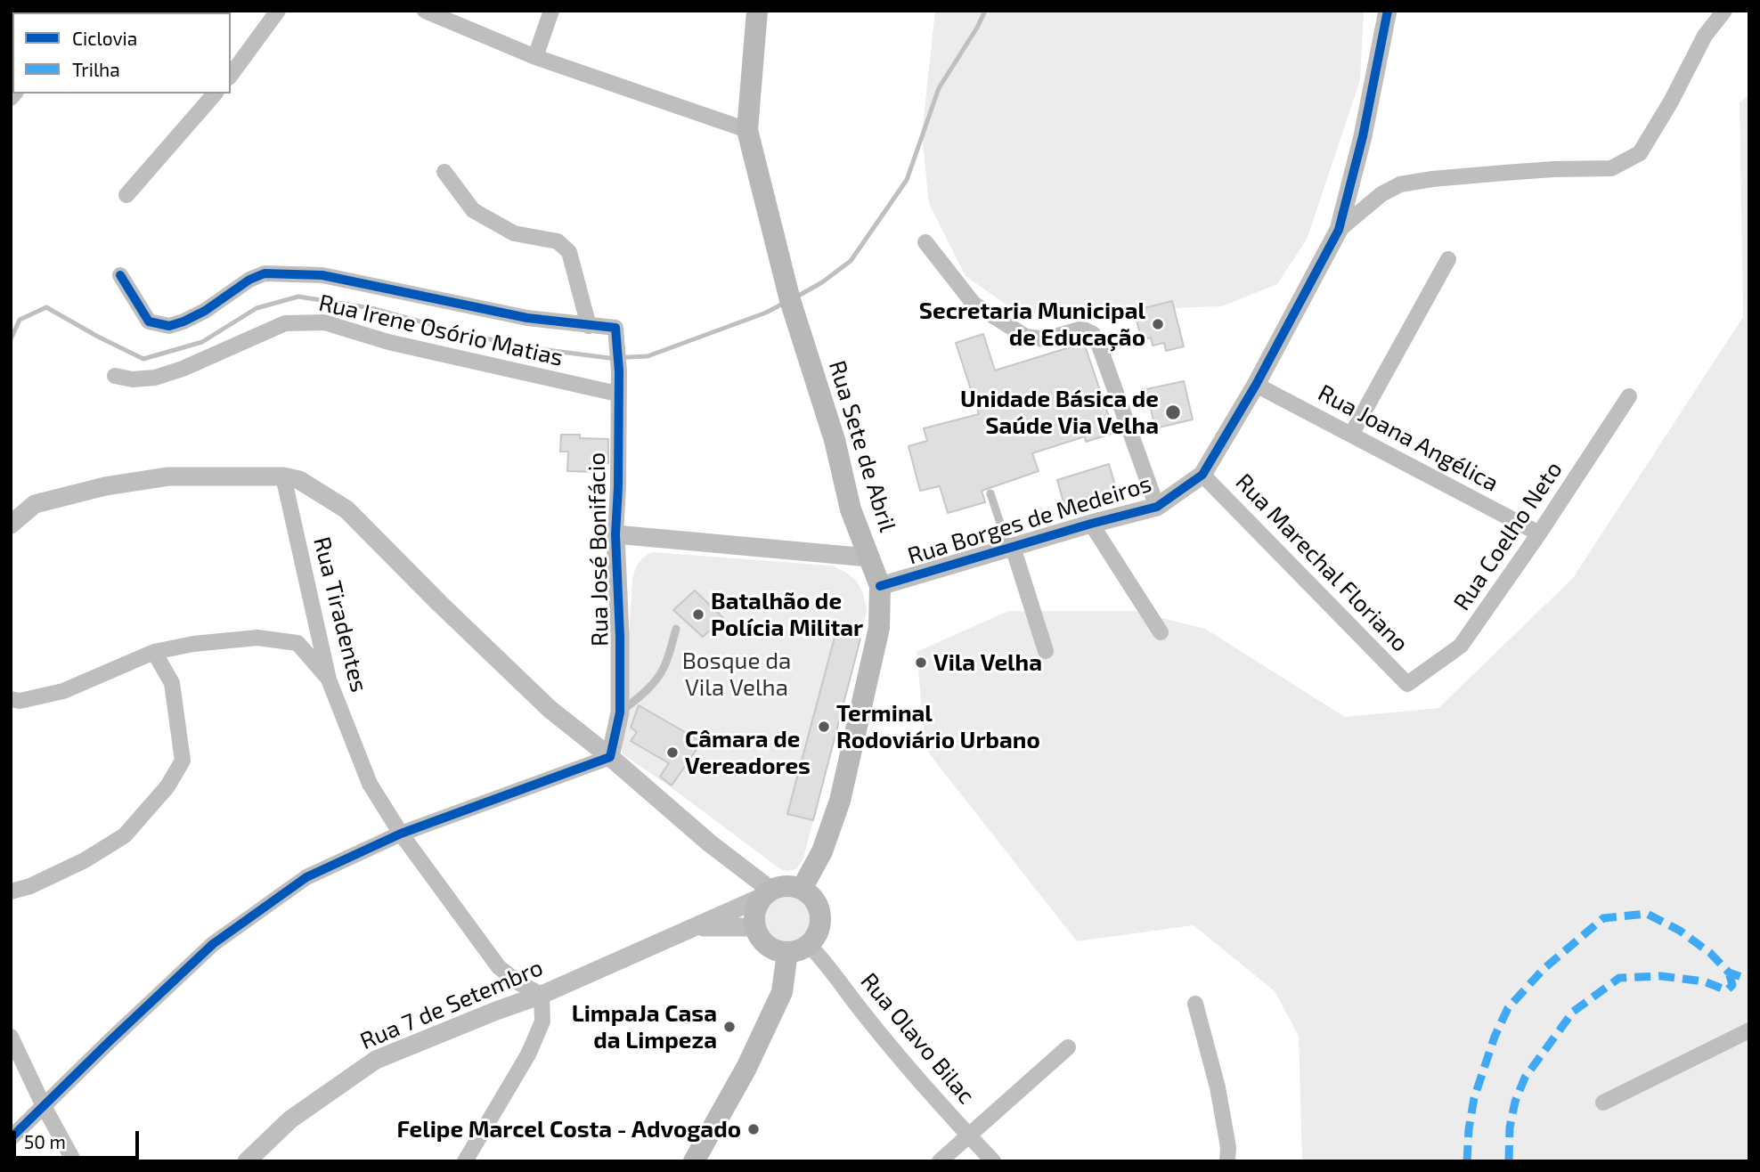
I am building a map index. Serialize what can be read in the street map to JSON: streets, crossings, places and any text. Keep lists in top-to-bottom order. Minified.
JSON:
{"streets":{"main road":["Rua Sete de Abril"],"street":["Rua Irene Osório Matias","Rua Joana Angélica","Rua Borges de Medeiros","Rua Coelho Neto","Rua José Bonifácio","Rua Marechal Floriano","Rua Tiradentes","Rua 7 de Setembro","Rua Olavo Bilac"]},"crossings":[["Rua Irene Osório Matias","Rua José Bonifácio"],["Rua Joana Angélica","Rua Borges de Medeiros"],["Rua Joana Angélica","Rua Coelho Neto"],["Rua Sete de Abril","Rua Borges de Medeiros"],["Rua Sete de Abril","Rua 7 de Setembro"],["Rua Sete de Abril","Rua Olavo Bilac"],["Rua Borges de Medeiros","Rua Marechal Floriano"],["Rua Coelho Neto","Rua Marechal Floriano"],["Rua Tiradentes","Rua 7 de Setembro"],["Rua 7 de Setembro","Rua Olavo Bilac"]],"parks":["Bosque da Vila Velha"],"places":["Secretaria Municipal de Educação","Unidade Básica de Saúde Via Velha","Batalhão de Polícia Militar","Vila Velha","Terminal Rodoviário Urbano","Câmara de Vereadores","LimpaJa Casa da Limpeza","Felipe Marcel Costa - Advogado"],"legend":["Ciclovia","Trilha"],"scale_bar":"50 m"}
